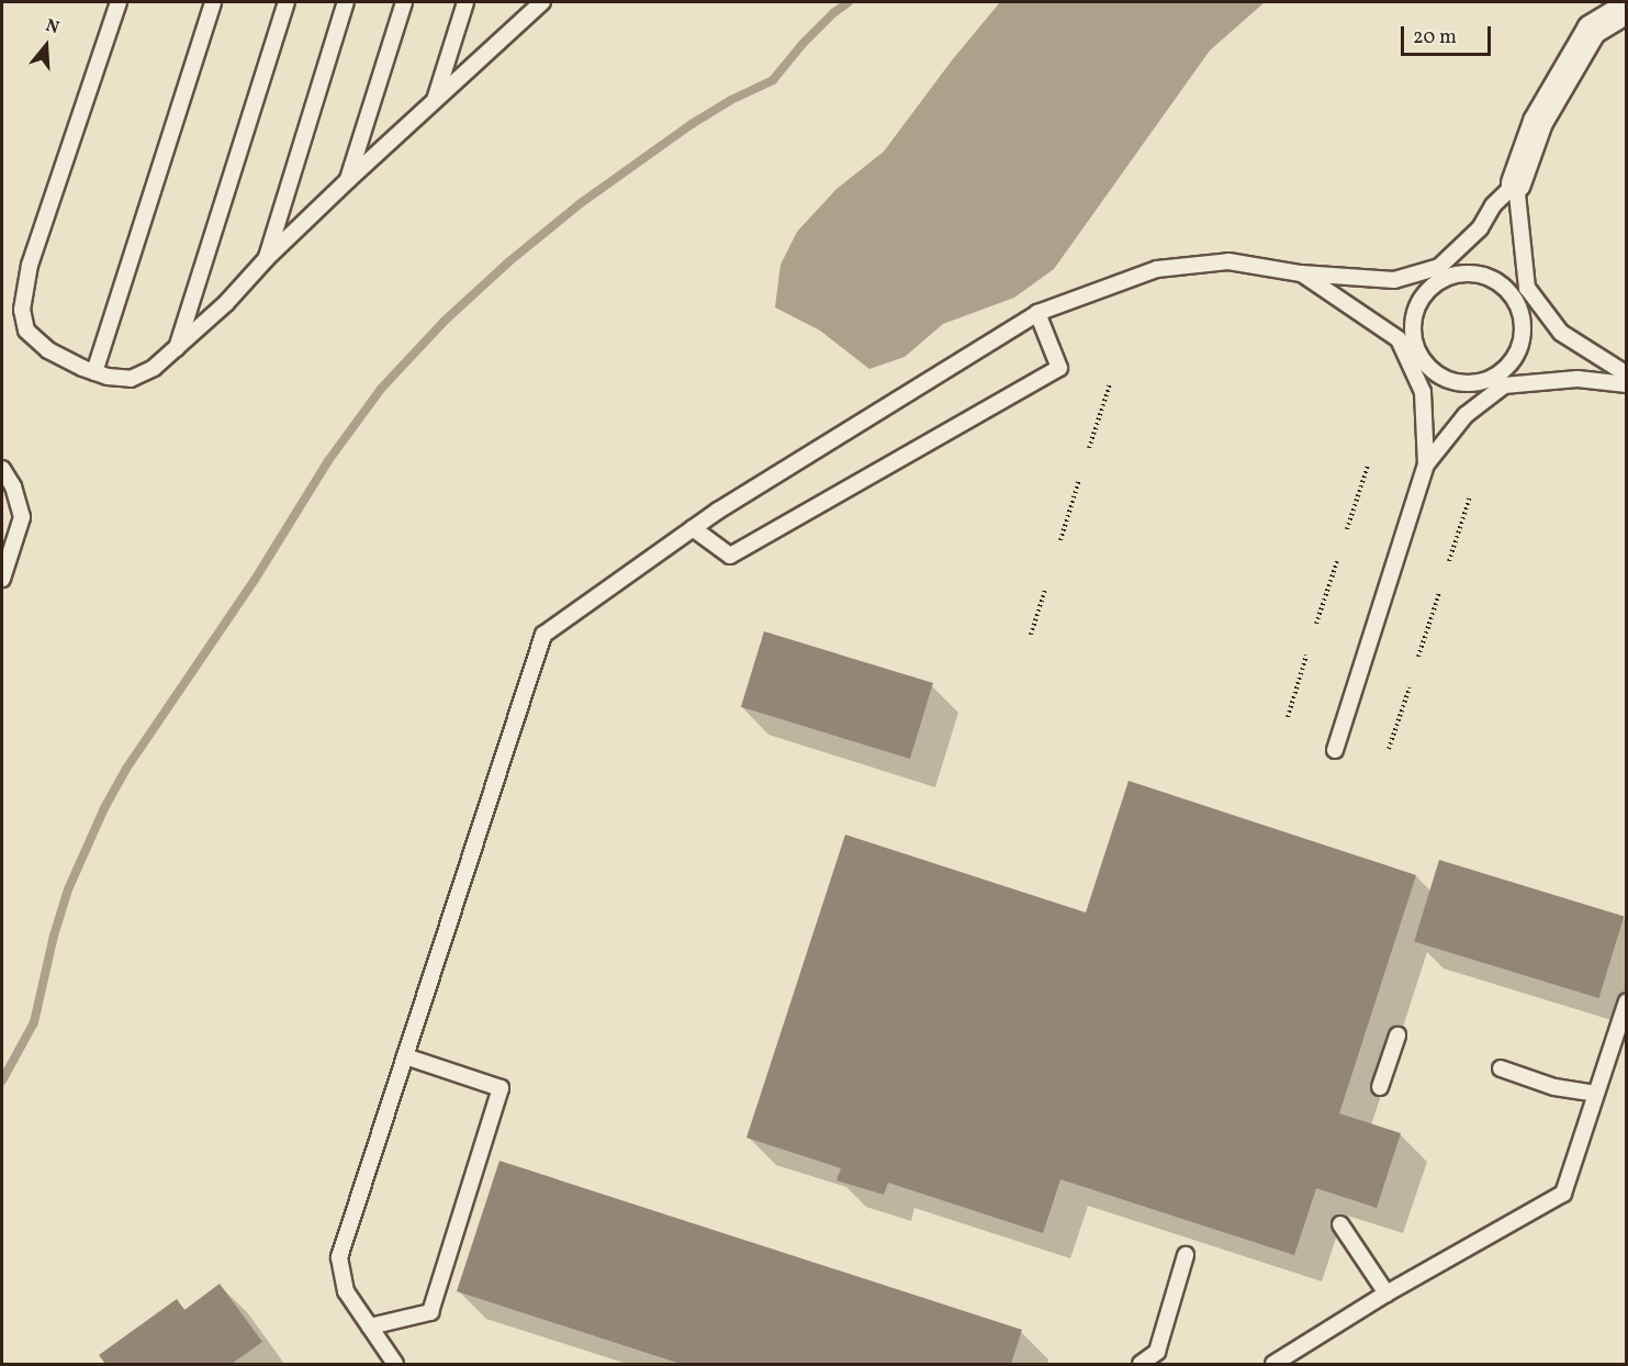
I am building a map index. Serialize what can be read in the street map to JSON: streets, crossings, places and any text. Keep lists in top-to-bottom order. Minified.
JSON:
{"scale_bar":"20 m","north":"top"}
